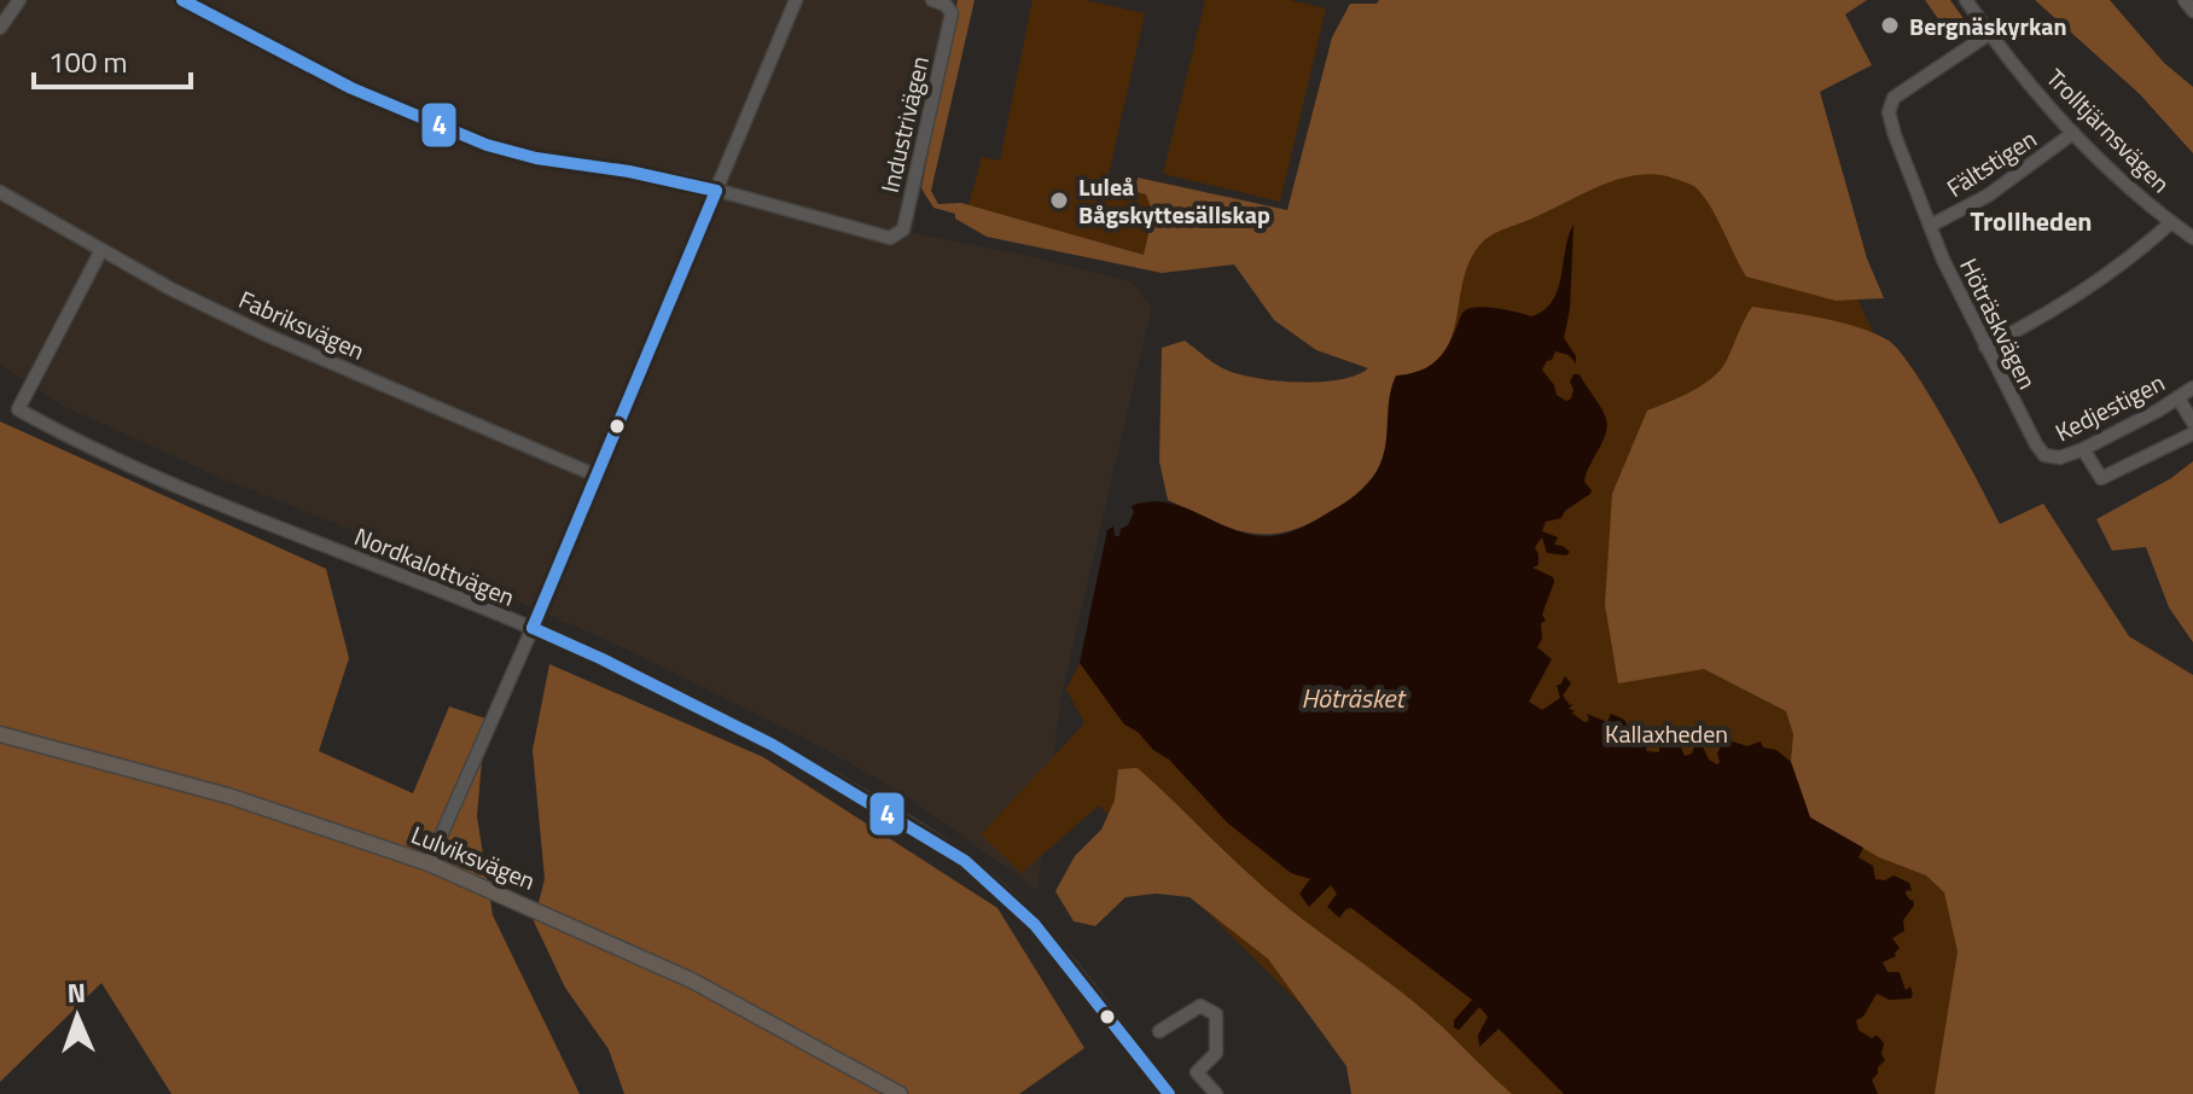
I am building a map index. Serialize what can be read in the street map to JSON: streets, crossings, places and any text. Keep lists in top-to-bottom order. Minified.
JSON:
{"streets":{"main road":["Lulviksvägen"],"street":["Industrivägen","Trolltjärnsvägen","Fältstigen","Höträskvägen","Fabriksvägen","Kedjestigen","Nordkalottvägen"]},"crossings":[["Trolltjärnsvägen","Fältstigen"],["Trolltjärnsvägen","Höträskvägen"],["Fältstigen","Höträskvägen"],["Höträskvägen","Kedjestigen"],["Fabriksvägen","Nordkalottvägen"]],"districts":["Trollheden"],"water":["Höträsket"],"parks":["Kallaxheden"],"places":["Bergnäskyrkan","Luleå Bågskyttesällskap"],"lines":["transit line 4"],"scale_bar":"100 m","north":"top"}
